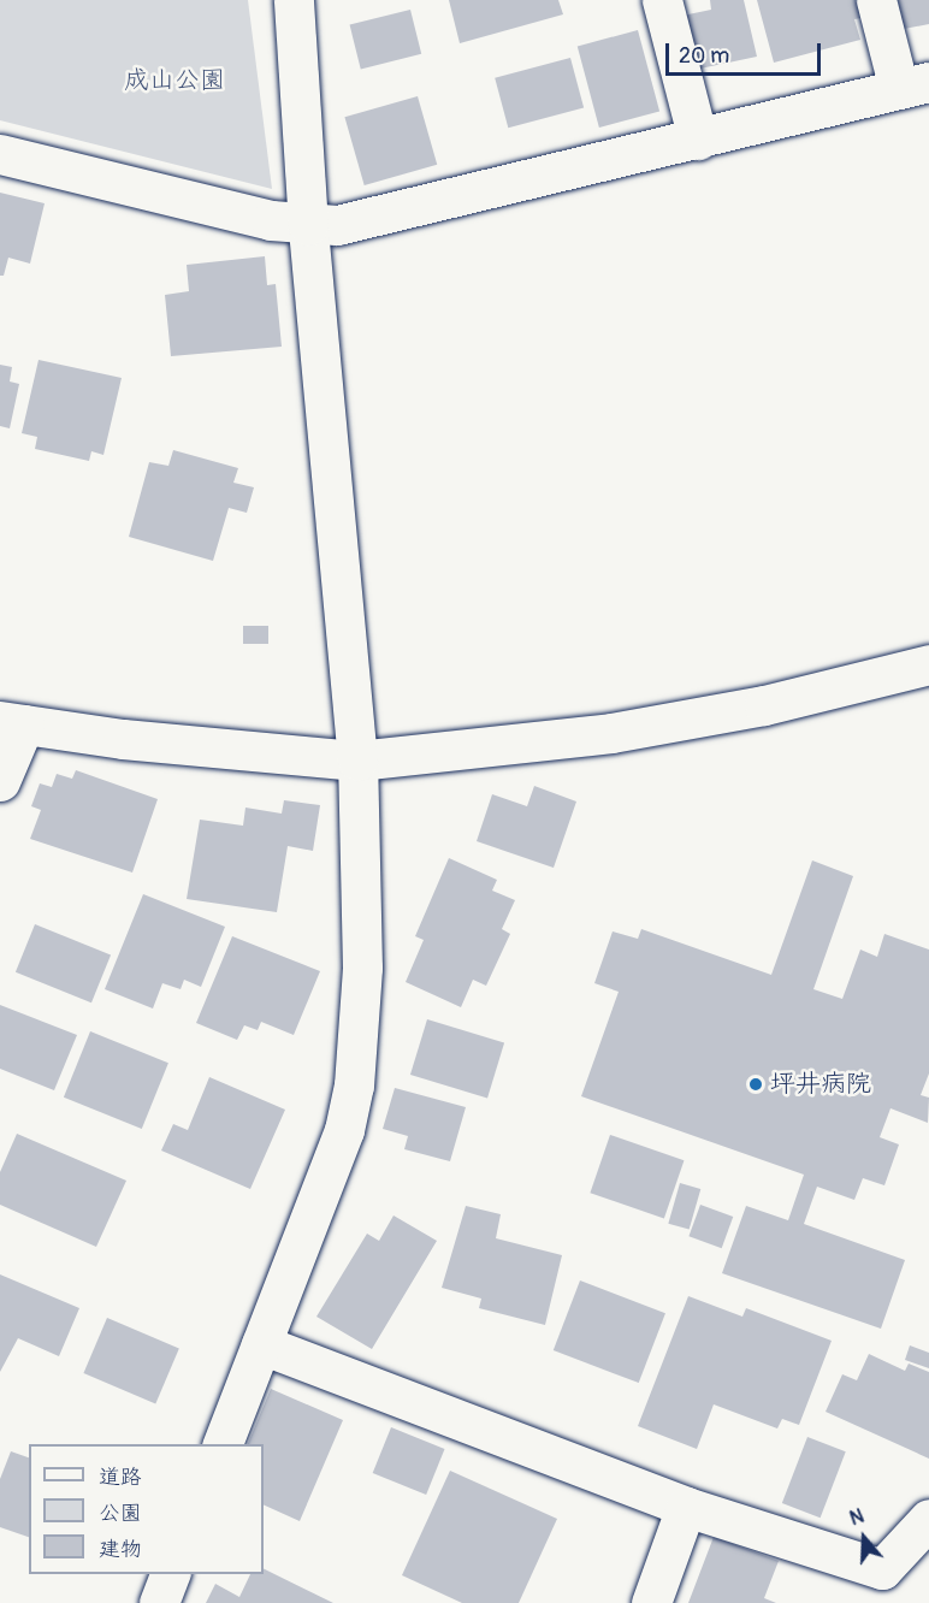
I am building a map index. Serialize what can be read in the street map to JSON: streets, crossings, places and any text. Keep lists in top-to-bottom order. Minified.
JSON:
{"parks":["成山公園"],"places":["坪井病院"],"legend":["道路","公園","建物"],"scale_bar":"20 m","north":"top"}
